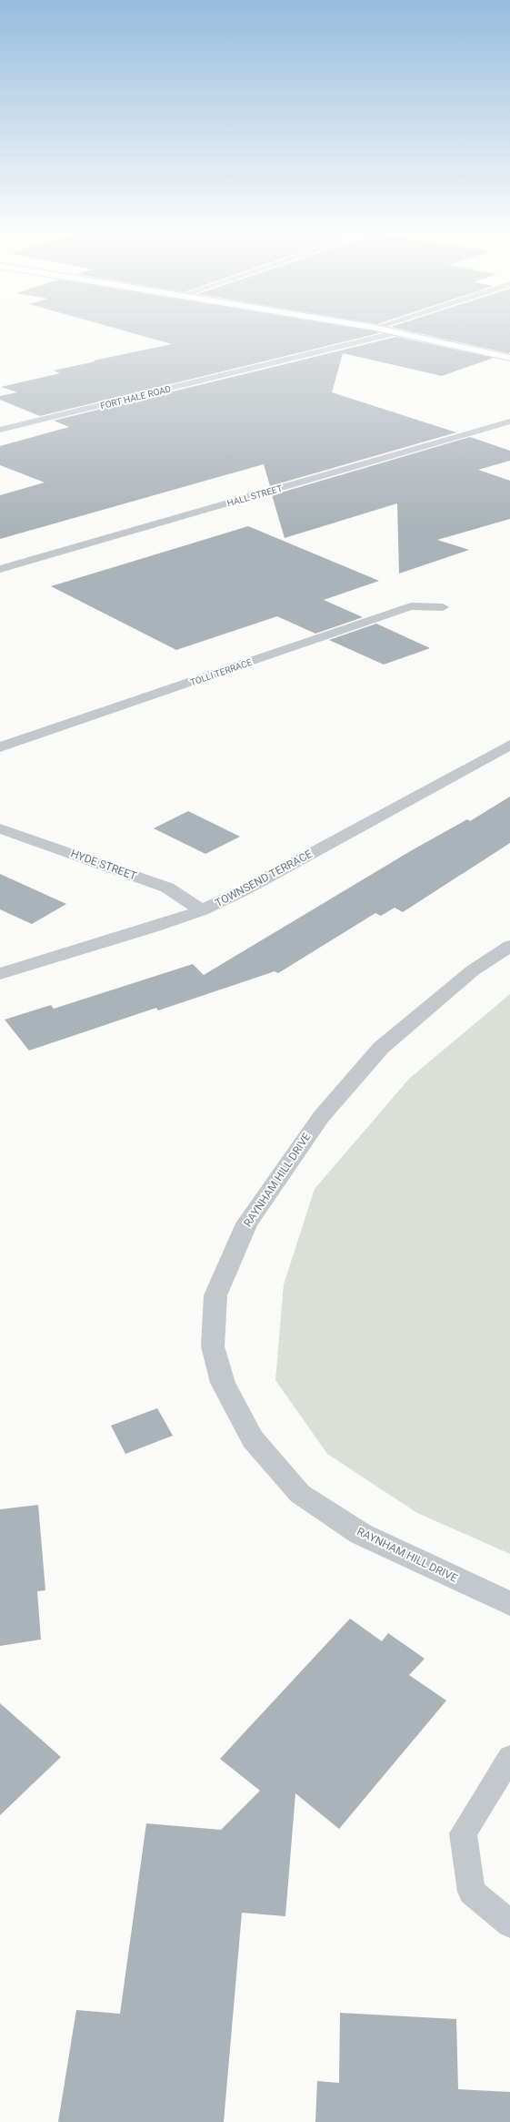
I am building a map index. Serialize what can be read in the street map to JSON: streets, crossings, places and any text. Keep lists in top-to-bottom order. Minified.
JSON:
{"streets":{"street":["FORT HALE ROAD","HALL STREET","TOLLI TERRACE","HYDE STREET","TOWNSEND TERRACE","RAYNHAM HILL DRIVE"]},"crossings":[["HYDE STREET","TOWNSEND TERRACE"]]}
